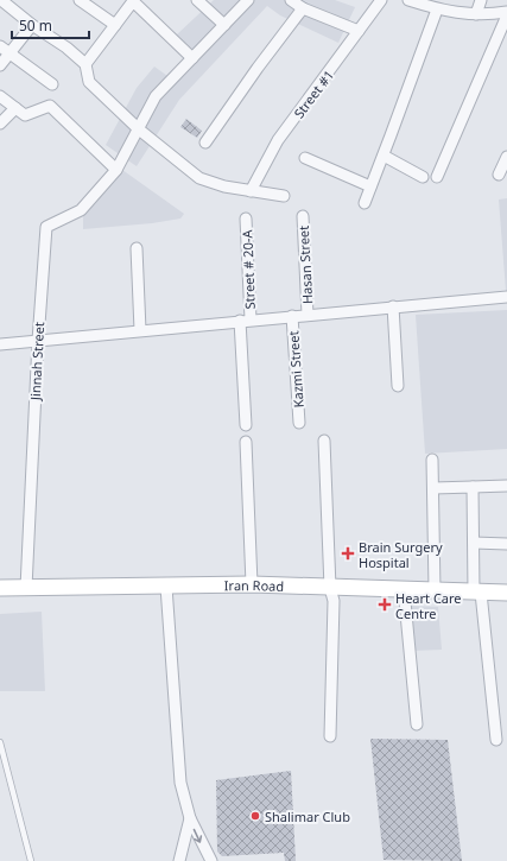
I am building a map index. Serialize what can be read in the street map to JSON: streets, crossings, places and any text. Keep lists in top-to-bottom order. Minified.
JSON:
{"streets":{"main road":["Iran Road"],"street":["Street #1","Hasan Street","Street # 20-A","Jinnah Street","Kazmi Street"]},"crossings":[["Jinnah Street","Iran Road"]],"places":{"health":["Brain Surgery Hospital","Heart Care Centre"],"other":["Shalimar Club"]},"scale_bar":"50 m"}
